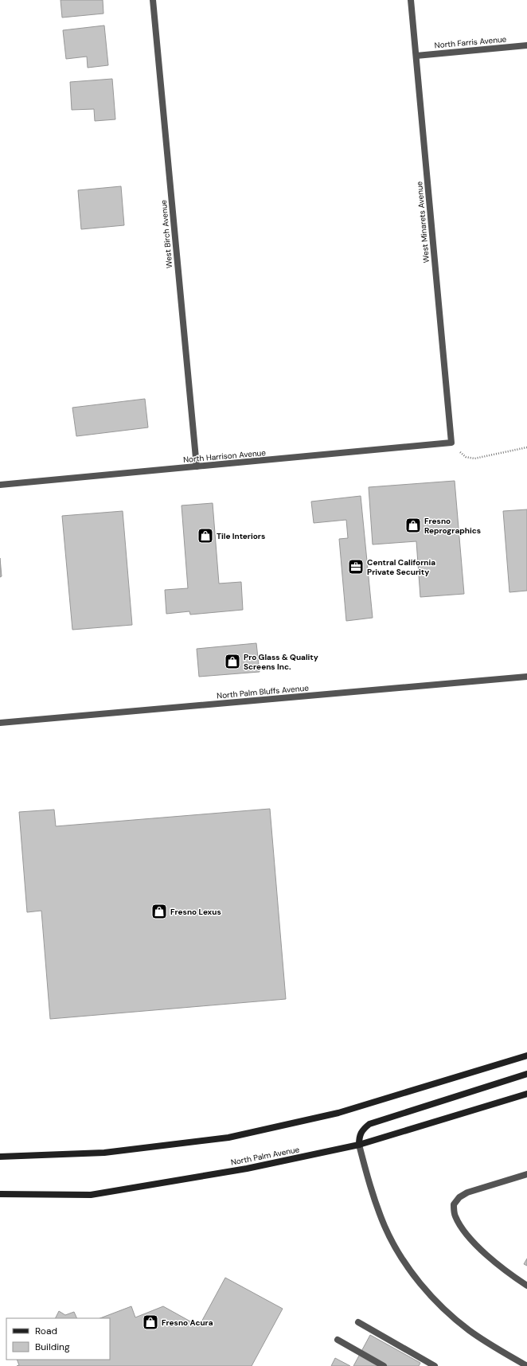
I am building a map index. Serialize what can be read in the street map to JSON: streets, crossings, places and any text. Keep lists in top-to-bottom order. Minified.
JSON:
{"streets":{"main road":["North Palm Avenue"],"street":["North Farris Avenue","West Minarets Avenue","West Birch Avenue","North Harrison Avenue","North Palm Bluffs Avenue"]},"crossings":[["North Farris Avenue","West Minarets Avenue"],["West Minarets Avenue","North Harrison Avenue"],["West Birch Avenue","North Harrison Avenue"]],"places":{"shop":["Fresno Reprographics","Tile Interiors","Pro Glass & Quality Screens Inc.","Fresno Lexus","Fresno Acura"],"office":["Central California Private Security"]},"legend":["Road","Building"]}
